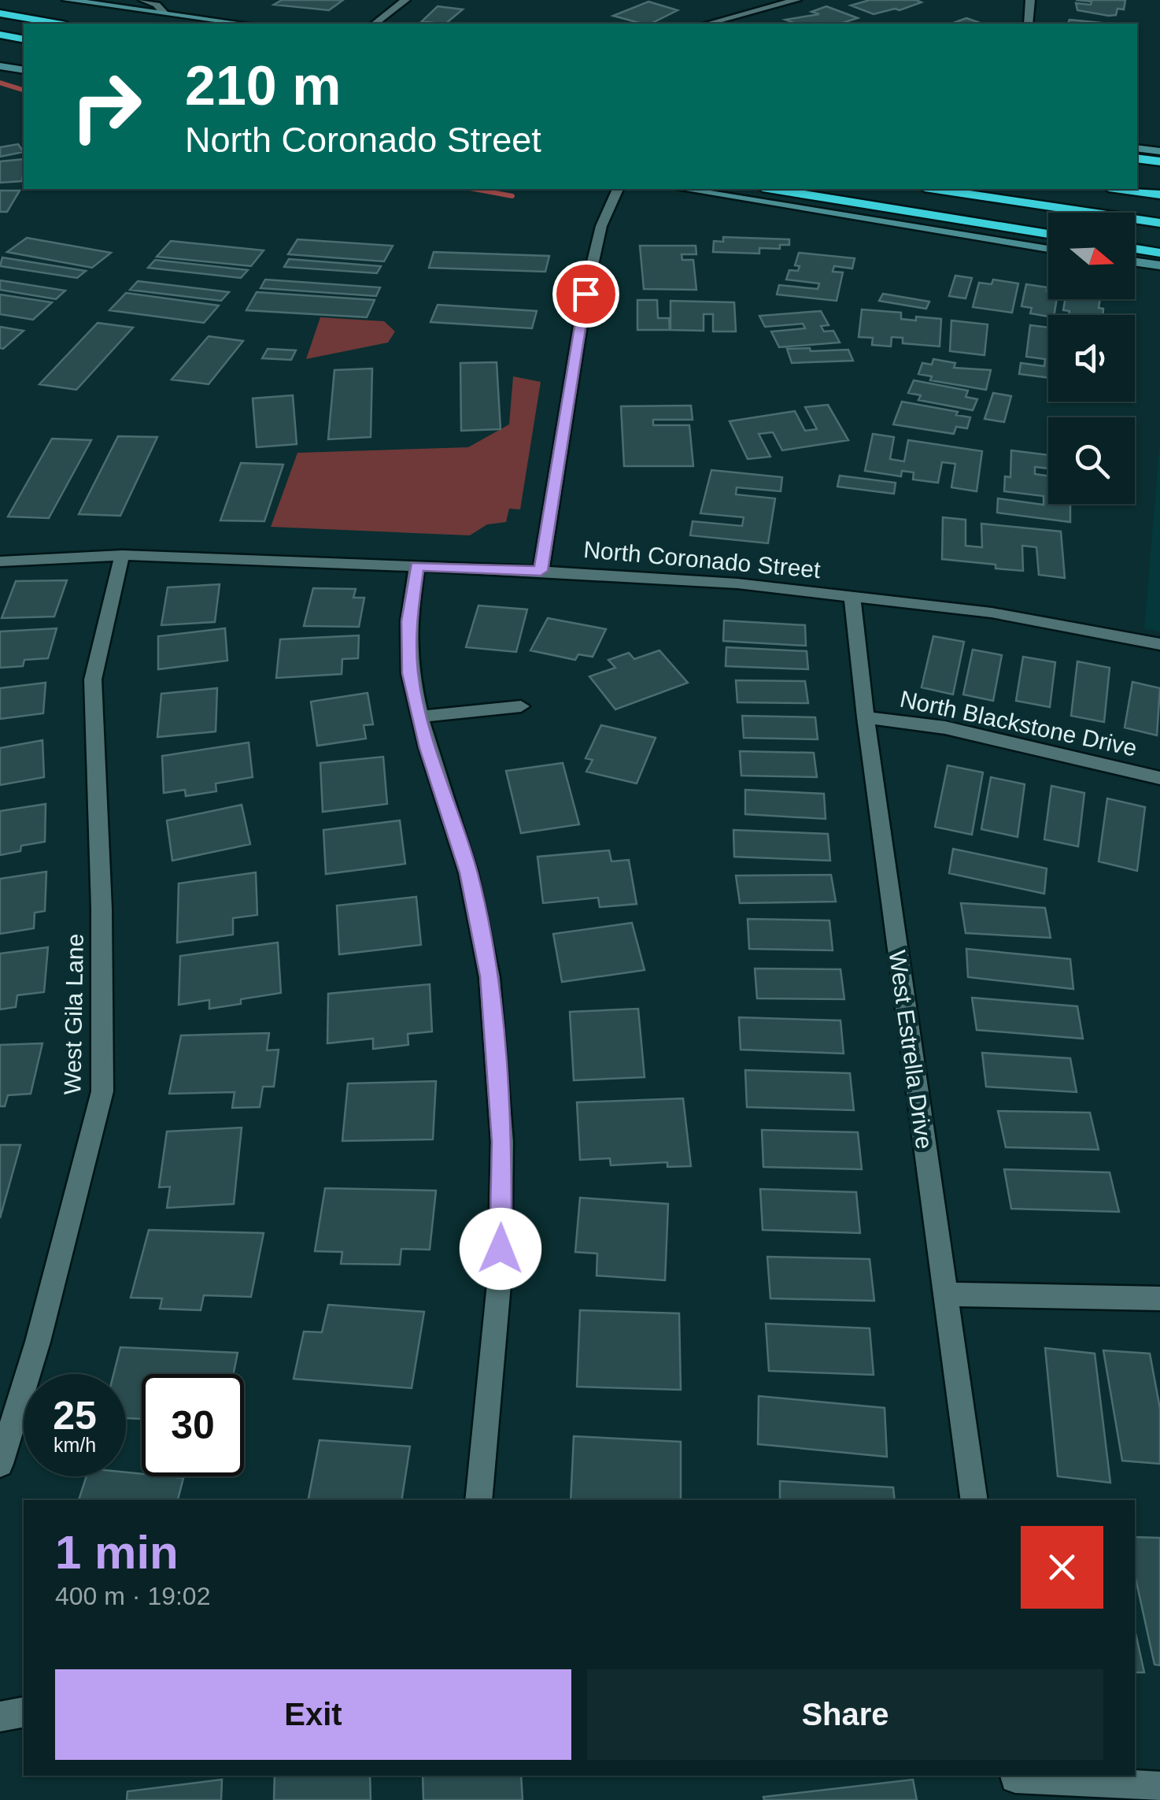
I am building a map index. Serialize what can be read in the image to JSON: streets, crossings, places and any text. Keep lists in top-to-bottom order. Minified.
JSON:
{"streets":{"street":["North Coronado Street","North Blackstone Drive","West Gila Lane","West Estrella Drive"]},"crossings":[["North Coronado Street","West Gila Lane"],["North Coronado Street","West Estrella Drive"],["North Blackstone Drive","West Estrella Drive"]],"north":"right","page":{"turn":["210 m","North Coronado Street"],"speed":"25 km/h","limit":"30","heading":["1 min","400 m · 19:02"],"buttons":["Exit","Share"]}}
